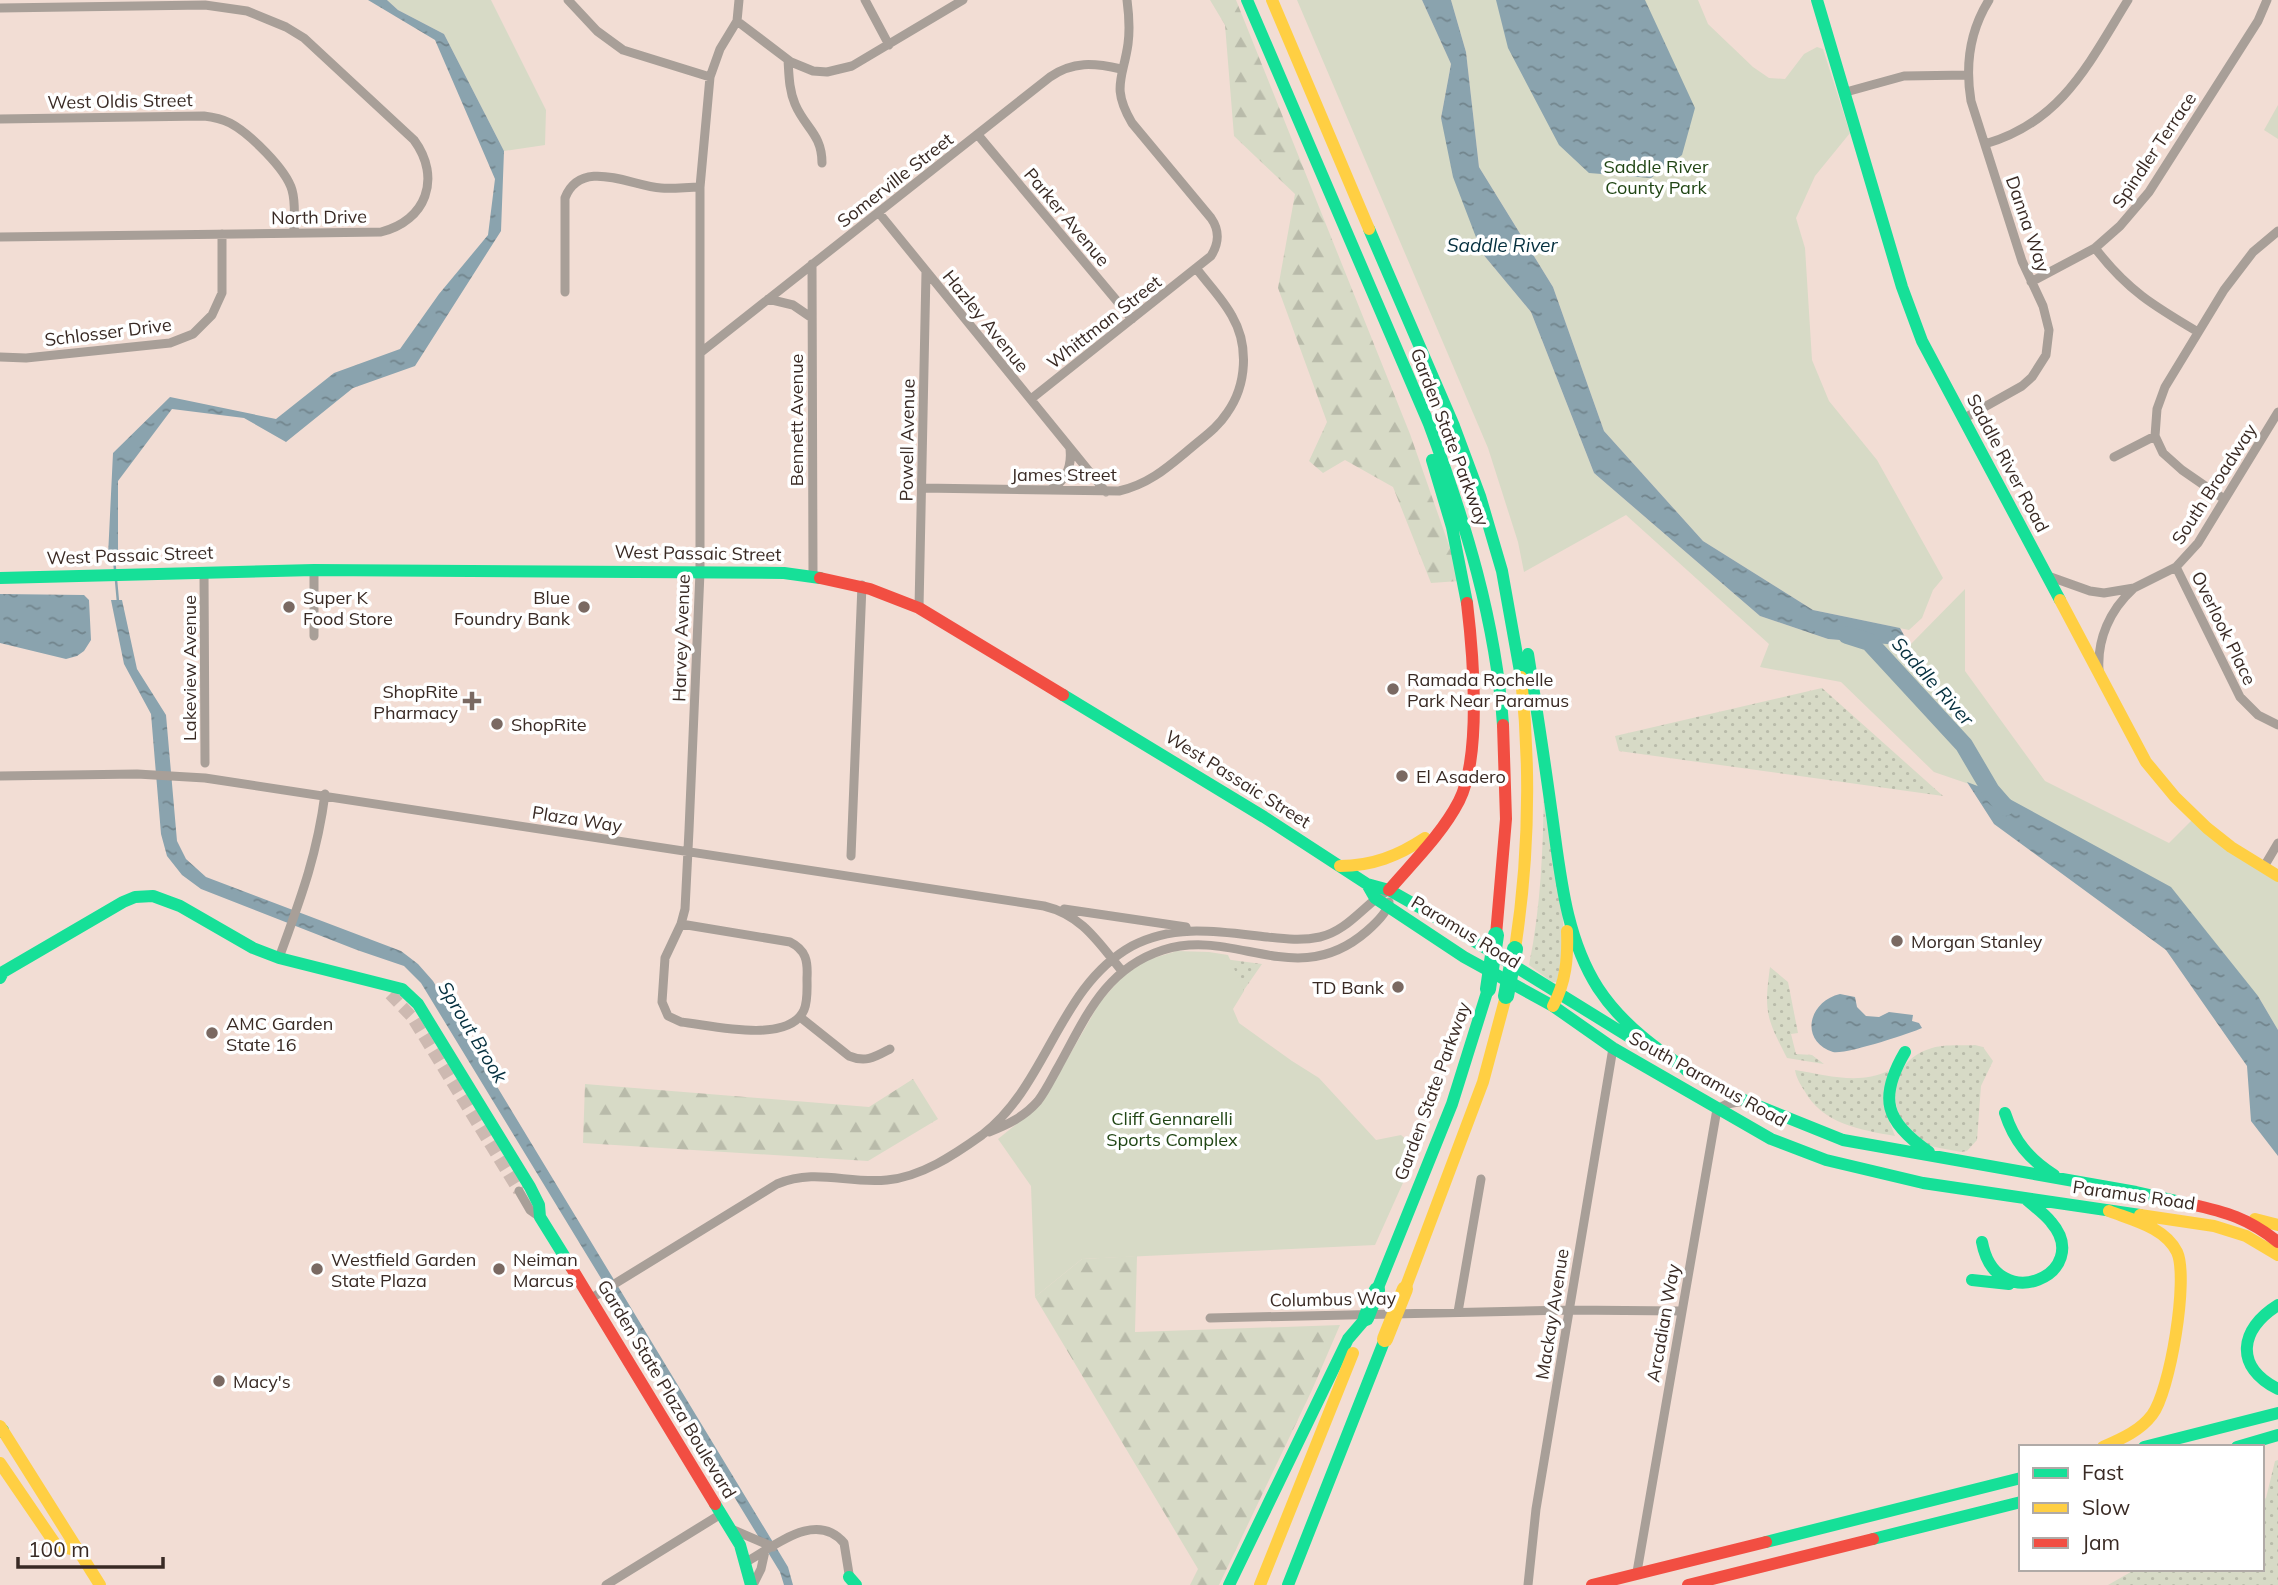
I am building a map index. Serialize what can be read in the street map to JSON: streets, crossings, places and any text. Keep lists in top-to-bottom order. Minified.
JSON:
{"streets":{"main road":["Garden State Parkway","Saddle River Road","West Passaic Street","Paramus Road","South Paramus Road","Garden State Plaza Boulevard"],"street":["West Oldis Street","Spindler Terrace","Somerville Street","North Drive","Parker Avenue","Danna Way","Hazley Avenue","Whittman Street","Schlosser Drive","Bennett Avenue","Powell Avenue","James Street","South Broadway","Overlook Place","Harvey Avenue","Lakeview Avenue","Plaza Way","Columbus Way","Mackay Avenue","Arcadian Way"]},"crossings":[["West Oldis Street","North Drive"],["Spindler Terrace","Danna Way"],["Somerville Street","Parker Avenue"],["Somerville Street","Hazley Avenue"],["Somerville Street","Whittman Street"],["Somerville Street","Bennett Avenue"],["Somerville Street","Harvey Avenue"],["North Drive","Schlosser Drive"],["Parker Avenue","Whittman Street"],["Danna Way","Saddle River Road"],["Hazley Avenue","Whittman Street"],["Hazley Avenue","Powell Avenue"],["Hazley Avenue","James Street"],["Whittman Street","James Street"],["Bennett Avenue","West Passaic Street"],["Powell Avenue","James Street"],["Powell Avenue","West Passaic Street"],["Saddle River Road","South Broadway"],["South Broadway","Overlook Place"],["West Passaic Street","Harvey Avenue"],["West Passaic Street","Lakeview Avenue"],["West Passaic Street","Paramus Road"],["Harvey Avenue","Plaza Way"],["Paramus Road","South Paramus Road"],["South Paramus Road","Mackay Avenue"],["South Paramus Road","Arcadian Way"],["Columbus Way","Mackay Avenue"],["Columbus Way","Arcadian Way"]],"water":["Saddle River","Sprout Brook"],"parks":["Saddle River County Park","Cliff Gennarelli Sports Complex"],"places":{"other":["Super K Food Store","Blue Foundry Bank","Ramada Rochelle Park Near Paramus","ShopRite","El Asadero","Morgan Stanley","TD Bank","AMC Garden State 16","Westfield Garden State Plaza","Neiman Marcus","Macy's"],"health":["ShopRite Pharmacy"]},"legend":["Fast","Slow","Jam"],"scale_bar":"100 m"}
